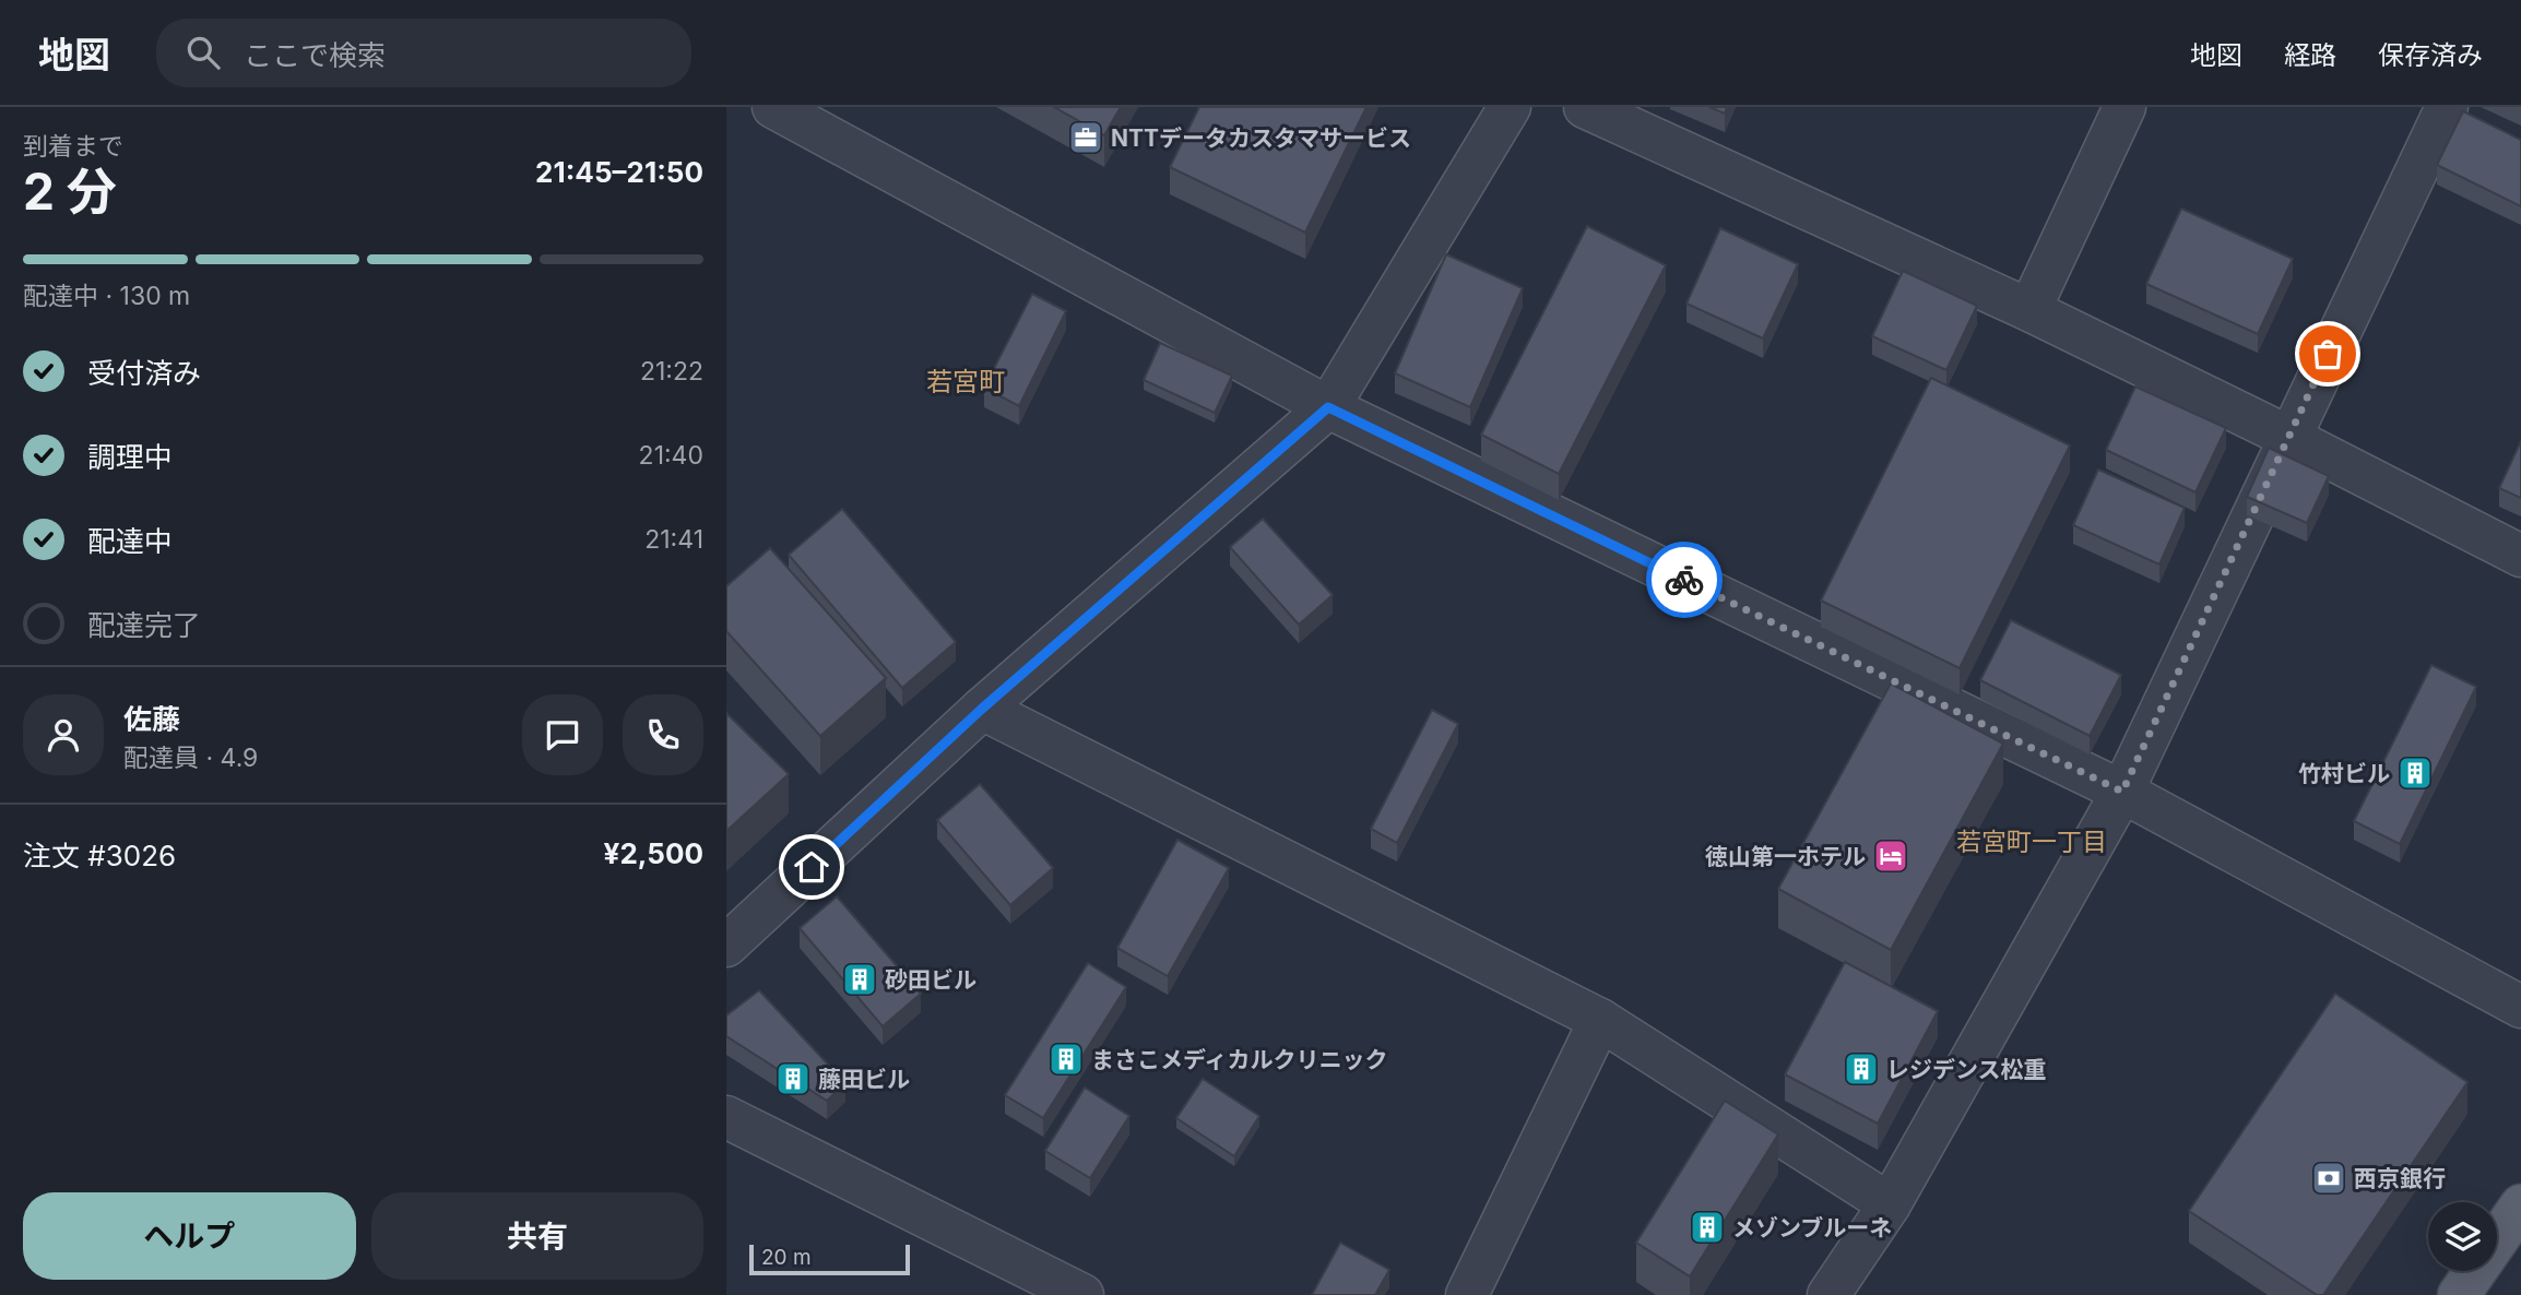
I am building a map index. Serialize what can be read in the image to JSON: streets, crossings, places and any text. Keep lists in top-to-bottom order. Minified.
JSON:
{"districts":["若宮町","若宮町一丁目"],"places":{"office":["NTTデータカスタマサービス"],"building":["竹村ビル","砂田ビル","まさこメディカルクリニック","レジデンス松重","藤田ビル","メゾンブルーネ"],"hotel":["徳山第一ホテル"],"bank":["西京銀行"]},"scale_bar":"20 m","page":{"header":"地図","search":"ここで検索","nav":["地図","経路","保存済み"],"heading":["2 分","到着まで","21:45–21:50"],"panel":["佐藤","配達員 · 4.9","注文 #3026","¥2,500"],"bar":"配達中 · 130 m","list":[["受付済み","21:22"],["調理中","21:40"],["配達中","21:41"],"配達完了"],"buttons":["ヘルプ","共有"],"scale":"20 m"}}
